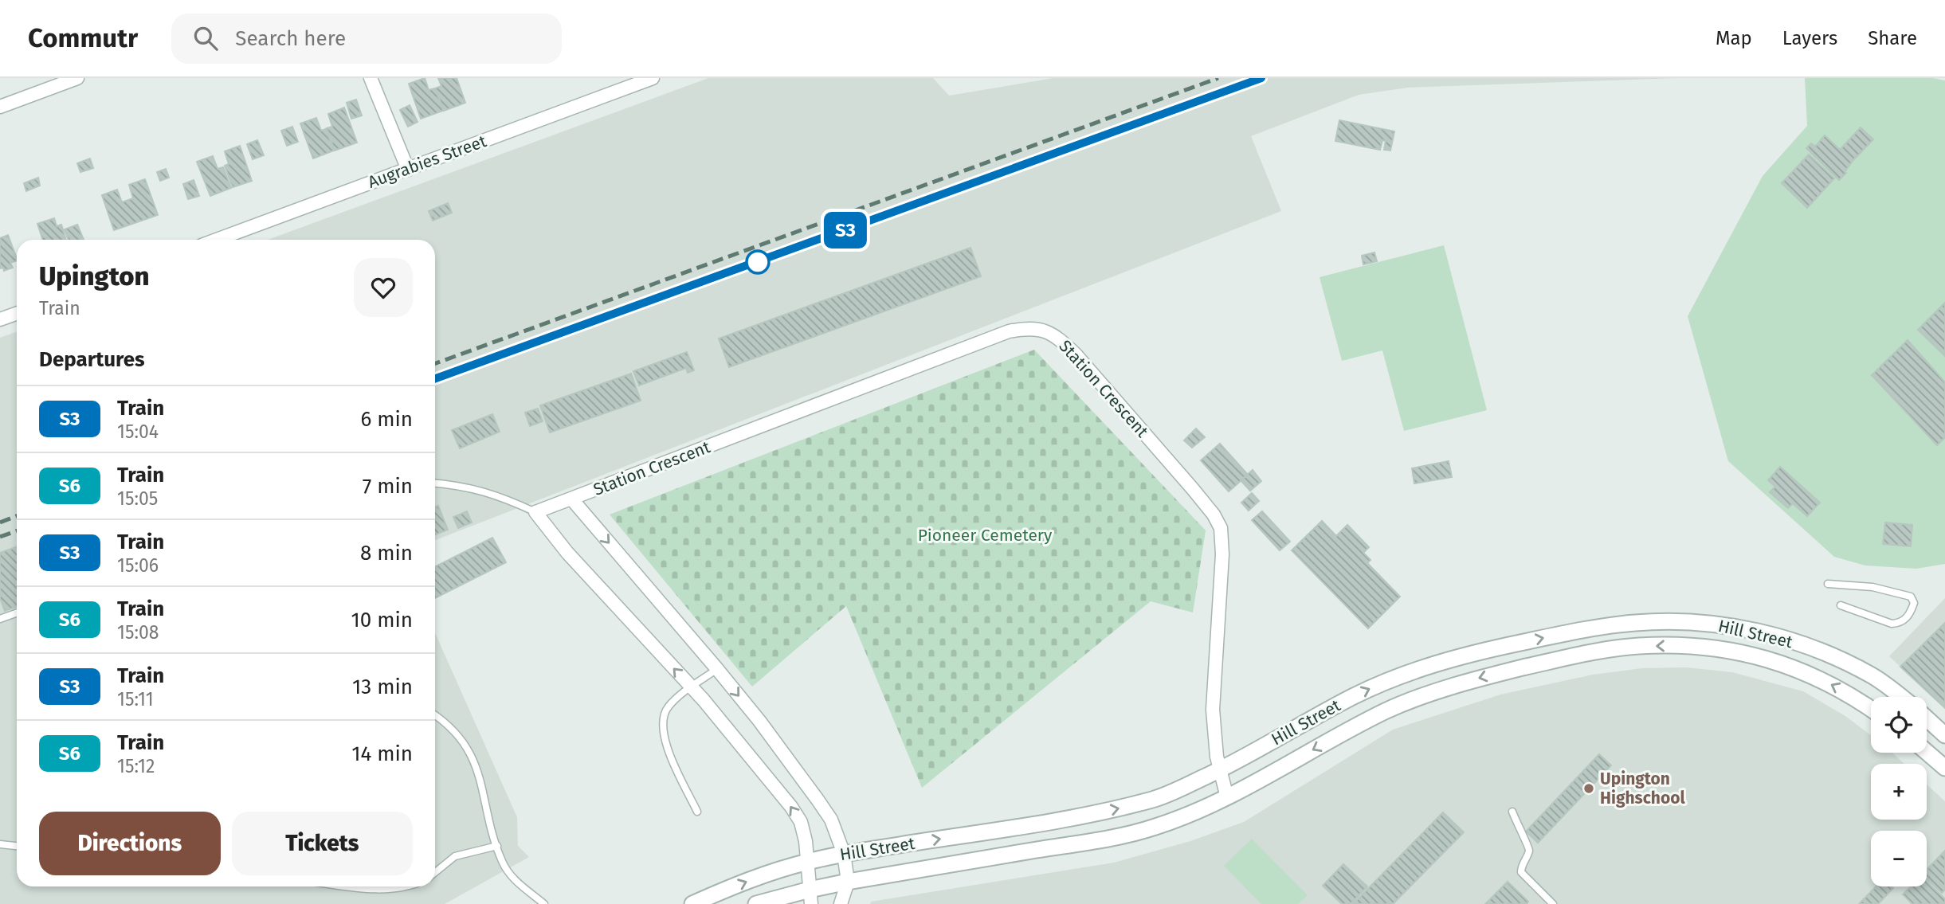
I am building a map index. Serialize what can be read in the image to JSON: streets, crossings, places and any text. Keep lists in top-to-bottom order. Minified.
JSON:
{"streets":{"street":["Augrabies Street","Station Crescent","Hill Street"]},"crossings":[["Station Crescent","Hill Street"]],"parks":["Pioneer Cemetery"],"places":["Upington Highschool"],"page":{"header":"Commutr","search":"Search here","nav":["Map","Layers","Share"],"on_map":"S3","heading":[["Upington","Train"],"Departures"],"list":[{"mark":"S3","name":"Train","note":"15:04","value":"6 min"},{"mark":"S6","name":"Train","note":"15:05","value":"7 min"},{"mark":"S3","name":"Train","note":"15:06","value":"8 min"},{"mark":"S6","name":"Train","note":"15:08","value":"10 min"},{"mark":"S3","name":"Train","note":"15:11","value":"13 min"},{"mark":"S6","name":"Train","note":"15:12","value":"14 min"}],"map_buttons":["+","−"],"buttons":["Directions","Tickets"]}}
